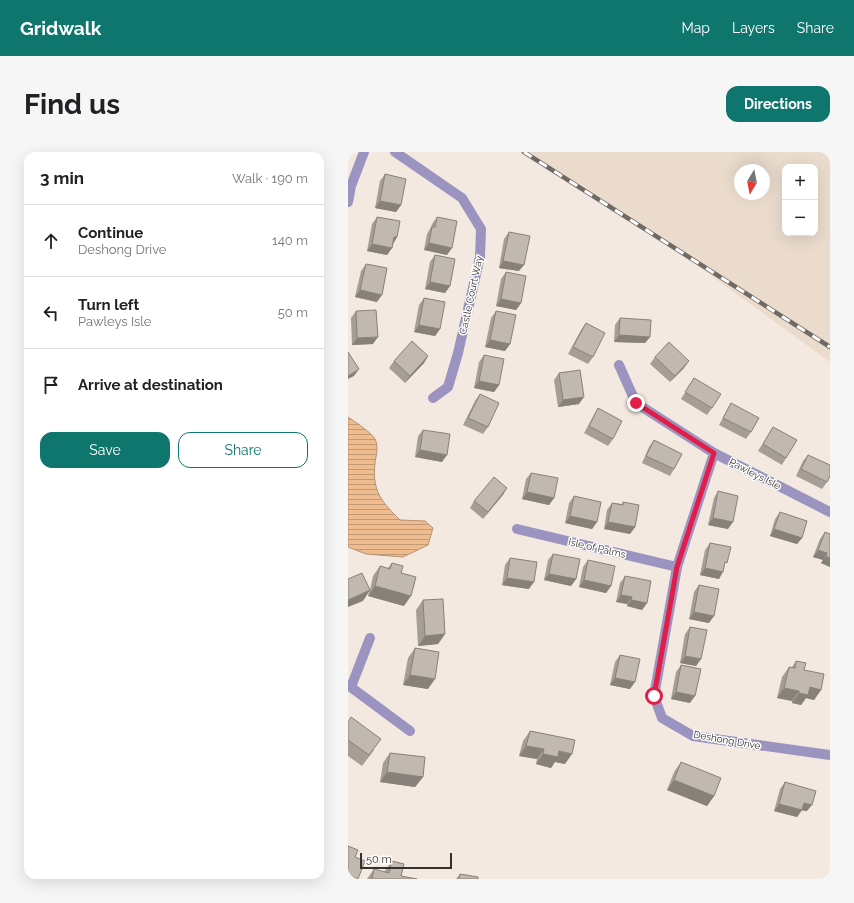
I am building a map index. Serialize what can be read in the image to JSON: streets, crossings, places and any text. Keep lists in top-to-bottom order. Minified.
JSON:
{"streets":{"street":["Castle Court Way","Pawleys Isle","Isle of Palms","Deshong Drive"]},"crossings":[["Pawleys Isle","Deshong Drive"],["Isle of Palms","Deshong Drive"]],"scale_bar":"50 m","north":"bottom","page":{"header":"Gridwalk","nav":["Map","Layers","Share"],"buttons":["Directions",["Save","Share"]],"title":"Find us","heading":["3 min","Walk · 190 m"],"map_buttons":["+","−"],"list":[["Continue","Deshong Drive","140 m"],["Turn left","Pawleys Isle","50 m"],"Arrive at destination"],"scale":"50 m"}}
